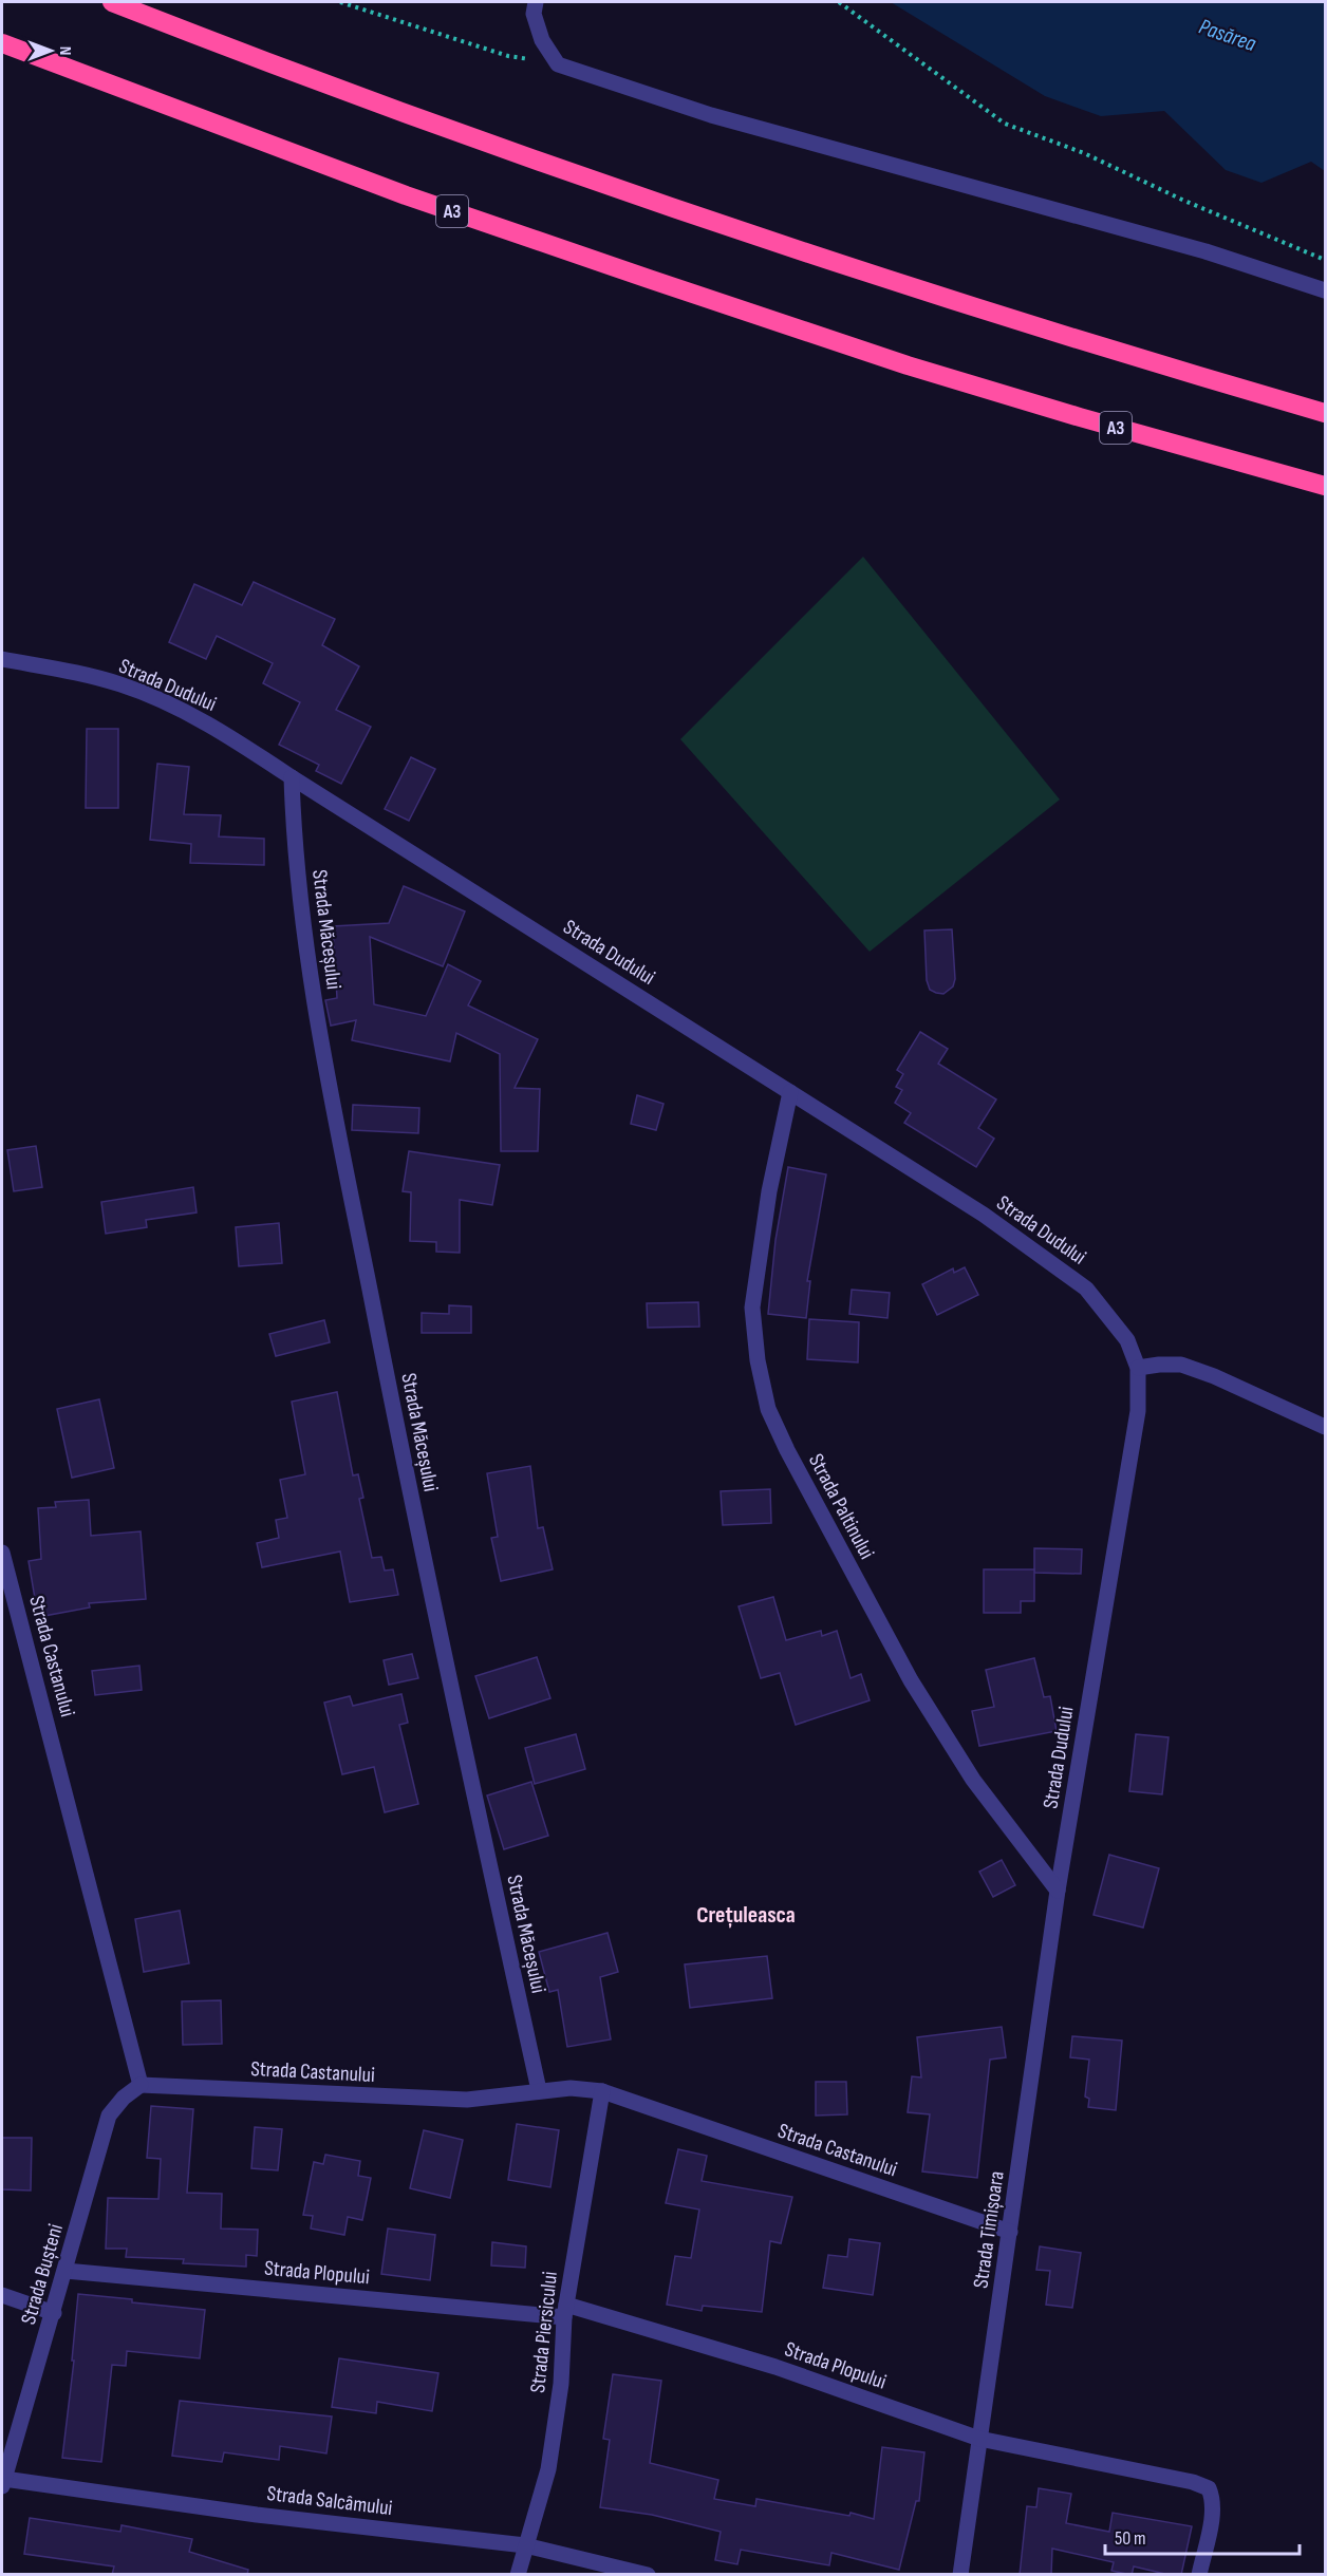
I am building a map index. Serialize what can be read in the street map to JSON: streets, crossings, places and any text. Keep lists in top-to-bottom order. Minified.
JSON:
{"streets":{"highway":["A3"],"street":["Strada Dudului","Strada Măceșului","Strada Paltinului","Strada Castanului","Strada Timișoara","Strada Plopului","Strada Bușteni","Strada Piersicului","Strada Salcâmului"]},"crossings":[["Strada Dudului","Strada Măceșului"],["Strada Dudului","Strada Paltinului"],["Strada Dudului","Strada Timișoara"],["Strada Măceșului","Strada Castanului"],["Strada Paltinului","Strada Timișoara"],["Strada Castanului","Strada Timișoara"],["Strada Castanului","Strada Bușteni"],["Strada Castanului","Strada Piersicului"],["Strada Timișoara","Strada Plopului"],["Strada Plopului","Strada Bușteni"],["Strada Plopului","Strada Piersicului"],["Strada Bușteni","Strada Salcâmului"],["Strada Piersicului","Strada Salcâmului"]],"districts":["Crețuleasca"],"water":["Pasărea"],"scale_bar":"50 m","north":"right"}
